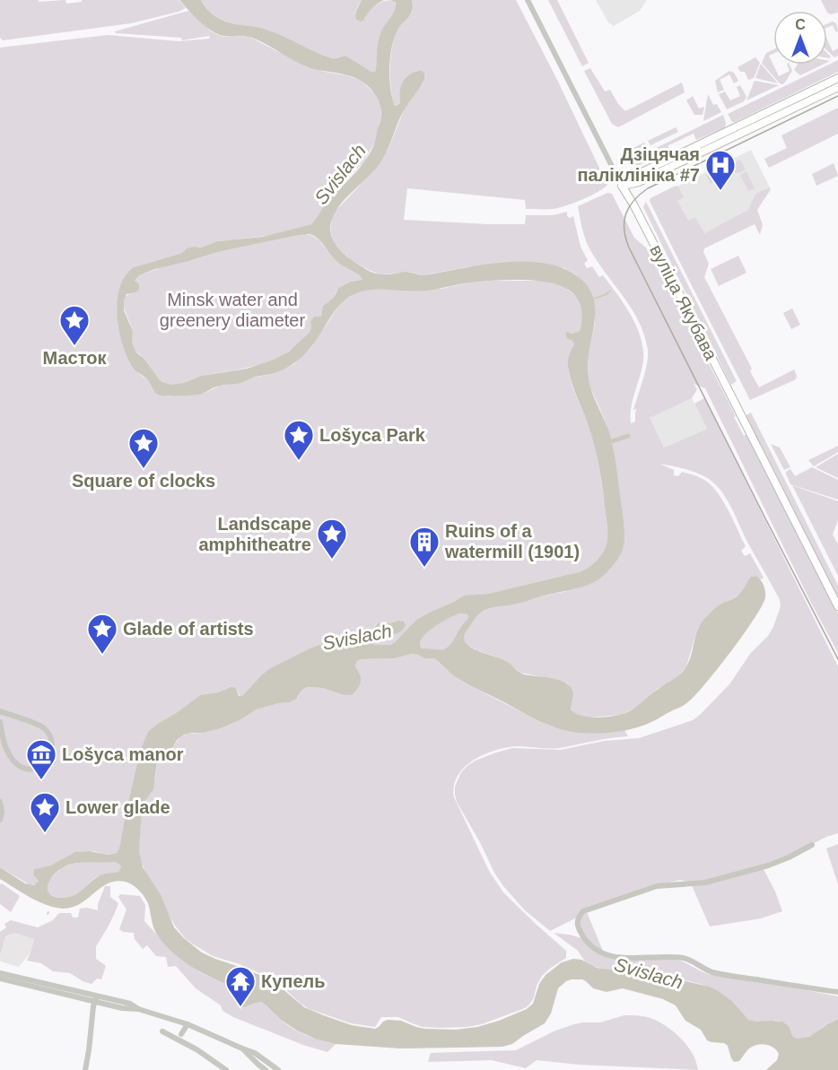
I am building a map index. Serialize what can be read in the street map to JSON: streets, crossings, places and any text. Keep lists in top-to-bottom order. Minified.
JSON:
{"streets":{"main road":["вуліца Якубава"]},"water":["Svislach"],"parks":["Minsk water and greenery diameter"],"places":{"hospital":["Дзіцячая паліклініка #7"],"place":["Масток","Lošyca Park","Square of clocks","Landscape amphitheatre","Glade of artists","Lower glade"],"building":["Ruins of a watermill (1901)"],"museum":["Lošyca manor"],"temple":["Купель"]},"north":"top"}
